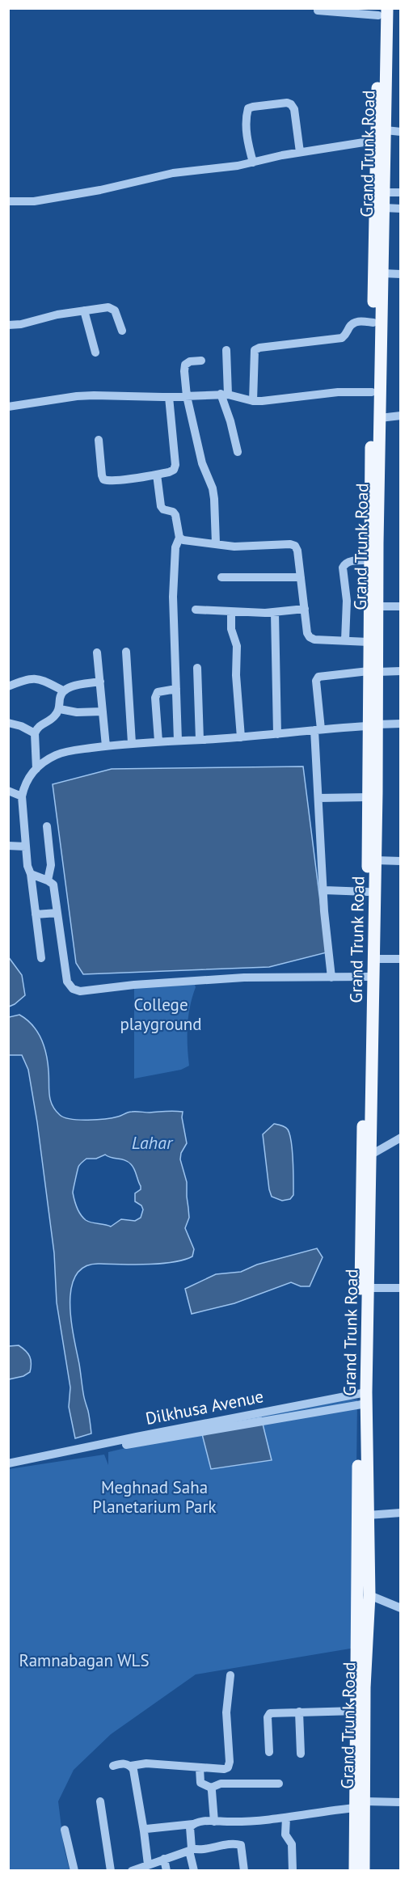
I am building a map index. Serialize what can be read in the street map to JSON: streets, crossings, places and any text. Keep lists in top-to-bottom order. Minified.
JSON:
{"streets":{"main road":["Grand Trunk Road"],"street":["Dilkhusa Avenue"]},"crossings":[["Grand Trunk Road","Dilkhusa Avenue"]],"water":["Lahar"],"parks":["College playground","Meghnad Saha Planetarium Park","Ramnabagan WLS"]}
